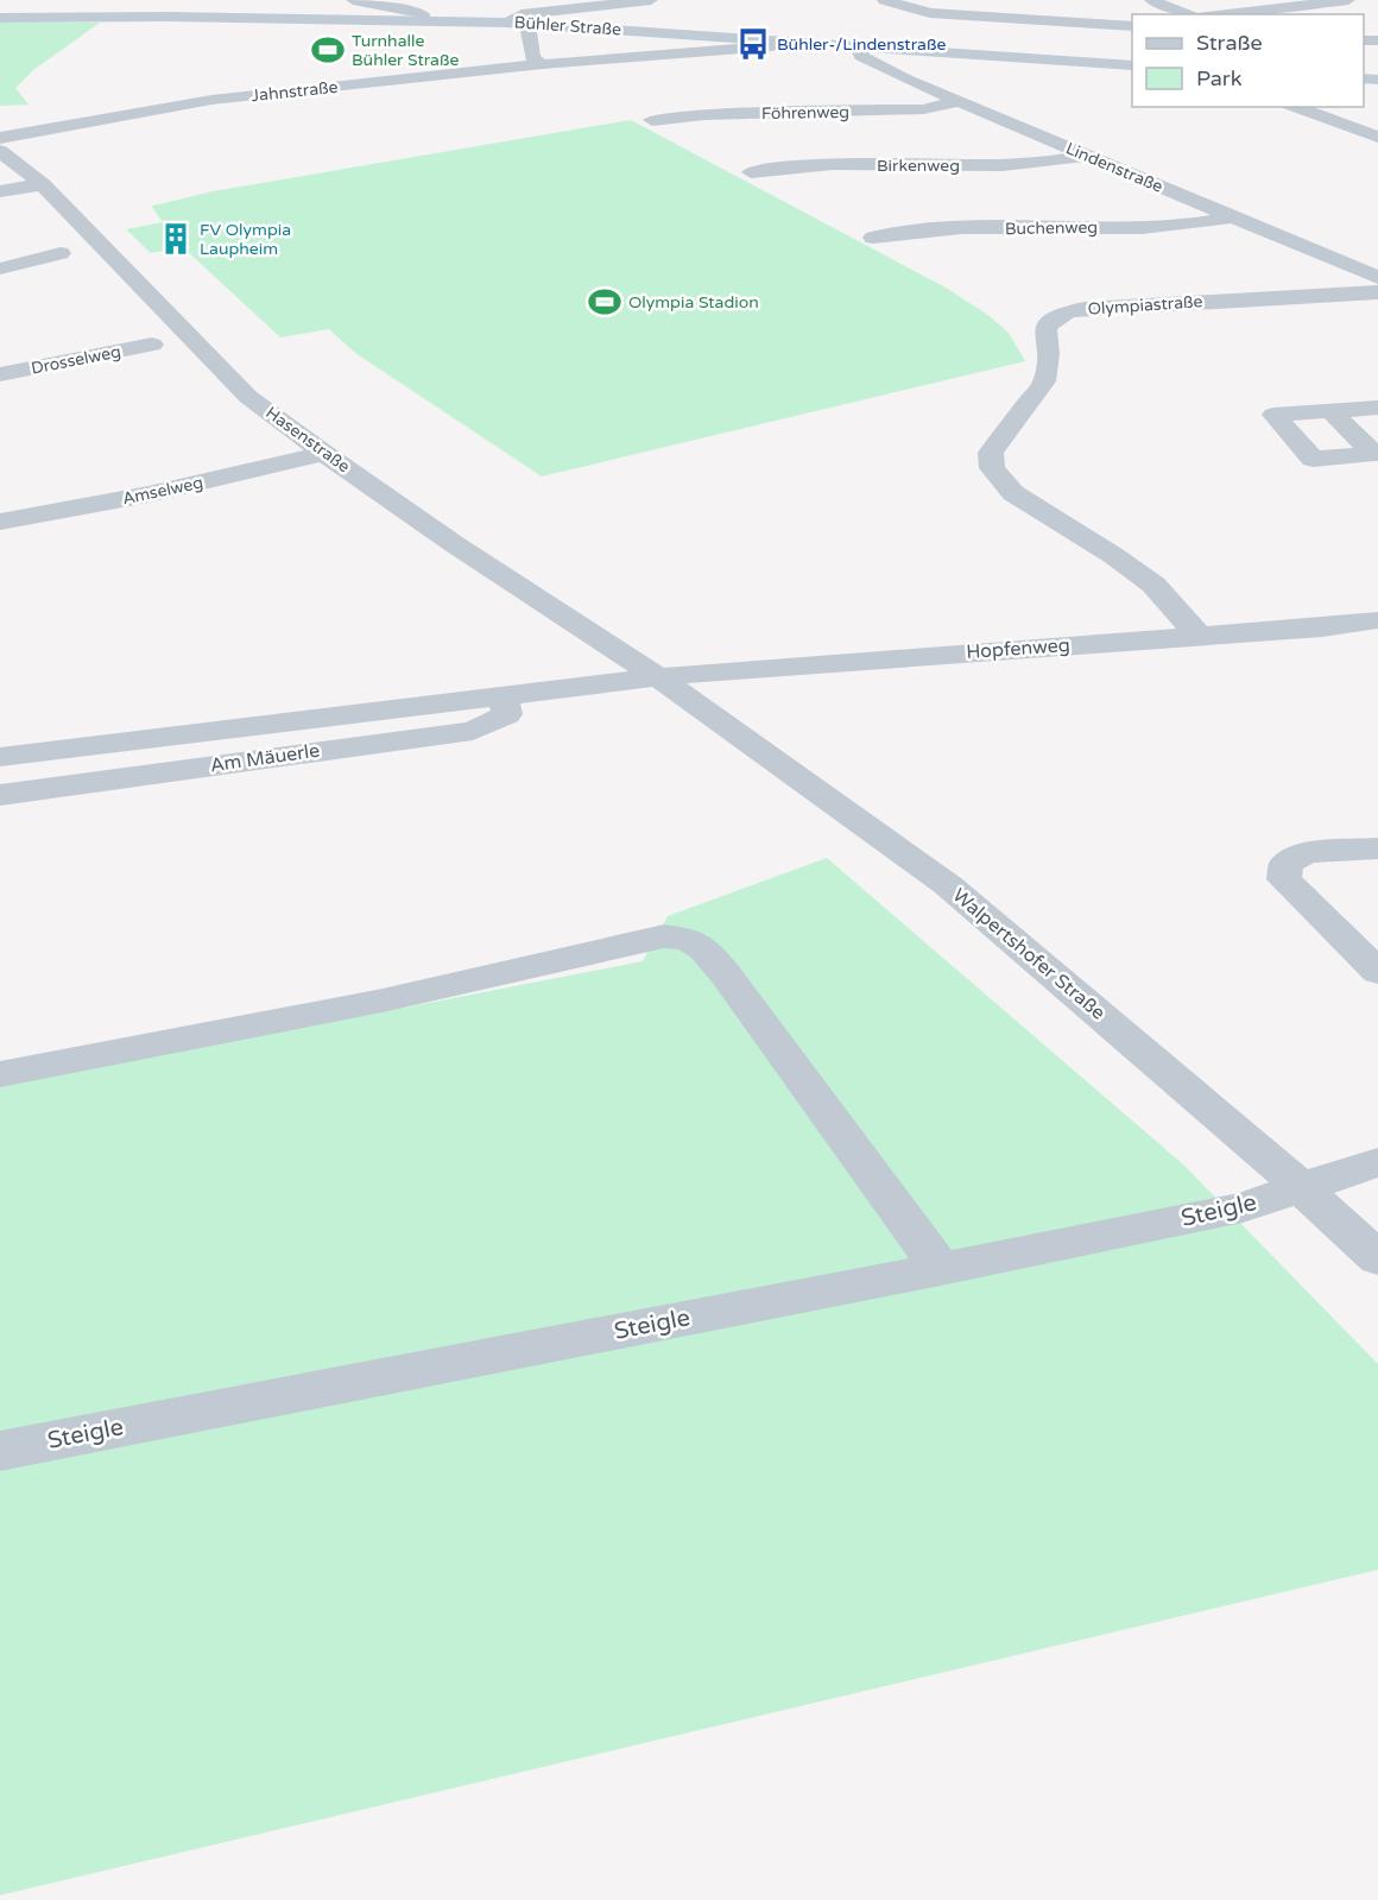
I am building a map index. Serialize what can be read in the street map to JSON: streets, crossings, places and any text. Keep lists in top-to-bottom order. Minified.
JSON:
{"streets":{"street":["Bühler Straße","Jahnstraße","Föhrenweg","Birkenweg","Lindenstraße","Buchenweg","Olympiastraße","Drosselweg","Hasenstraße","Amselweg","Hopfenweg","Am Mäuerle","Walpertshofer Straße","Steigle"]},"crossings":[["Bühler Straße","Jahnstraße"],["Bühler Straße","Lindenstraße"],["Föhrenweg","Lindenstraße"],["Birkenweg","Lindenstraße"],["Lindenstraße","Buchenweg"],["Olympiastraße","Hopfenweg"],["Hasenstraße","Amselweg"],["Hasenstraße","Hopfenweg"],["Hasenstraße","Am Mäuerle"],["Hasenstraße","Walpertshofer Straße"],["Hopfenweg","Am Mäuerle"],["Hopfenweg","Walpertshofer Straße"],["Am Mäuerle","Walpertshofer Straße"],["Walpertshofer Straße","Steigle"]],"places":{"bus stop":["Bühler-/Lindenstraße"],"sports":["Turnhalle Bühler Straße","Olympia Stadion"],"building":["FV Olympia Laupheim"]},"legend":["Straße","Park"]}
